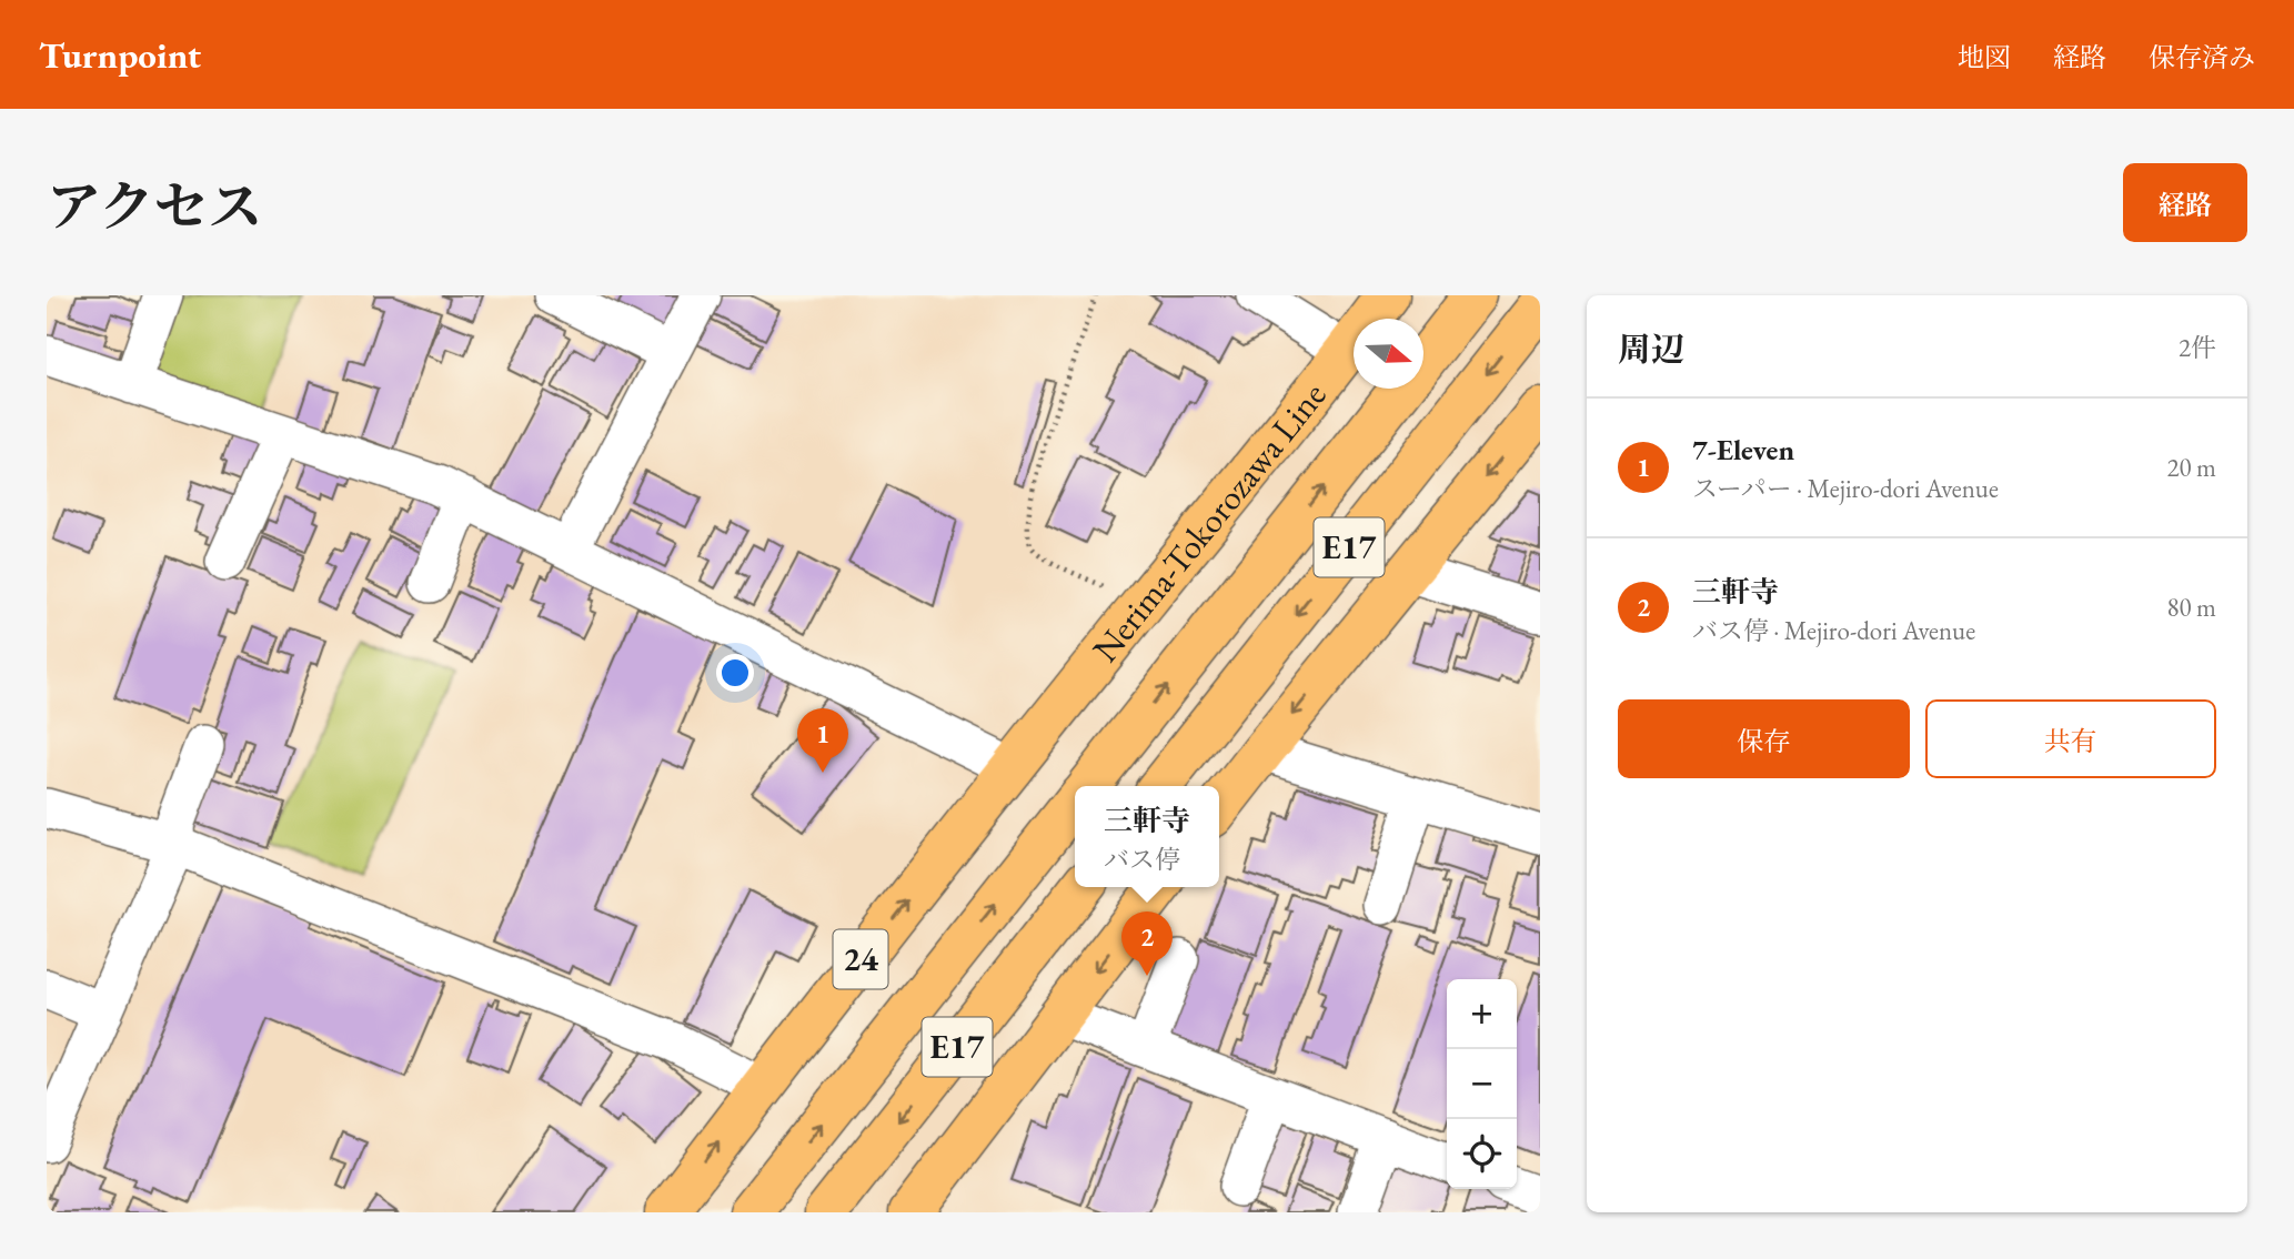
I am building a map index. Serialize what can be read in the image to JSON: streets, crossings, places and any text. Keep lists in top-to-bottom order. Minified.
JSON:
{"streets":{"main road":["Nerima-Tokorozawa Line","E17","24"]},"crossings":[["Nerima-Tokorozawa Line","24"]],"north":"right","page":{"header":"Turnpoint","nav":["地図","経路","保存済み"],"title":"アクセス","buttons":["経路",["保存","共有"]],"heading":["周辺","2件"],"list":[{"mark":"1","name":"7-Eleven","note":"スーパー · Mejiro-dori Avenue","value":"20 m"},{"mark":"2","name":"三軒寺","note":"バス停 · Mejiro-dori Avenue","value":"80 m"}],"pins":["1","2"],"popup":["三軒寺","バス停"],"map_buttons":["+","−"]}}
